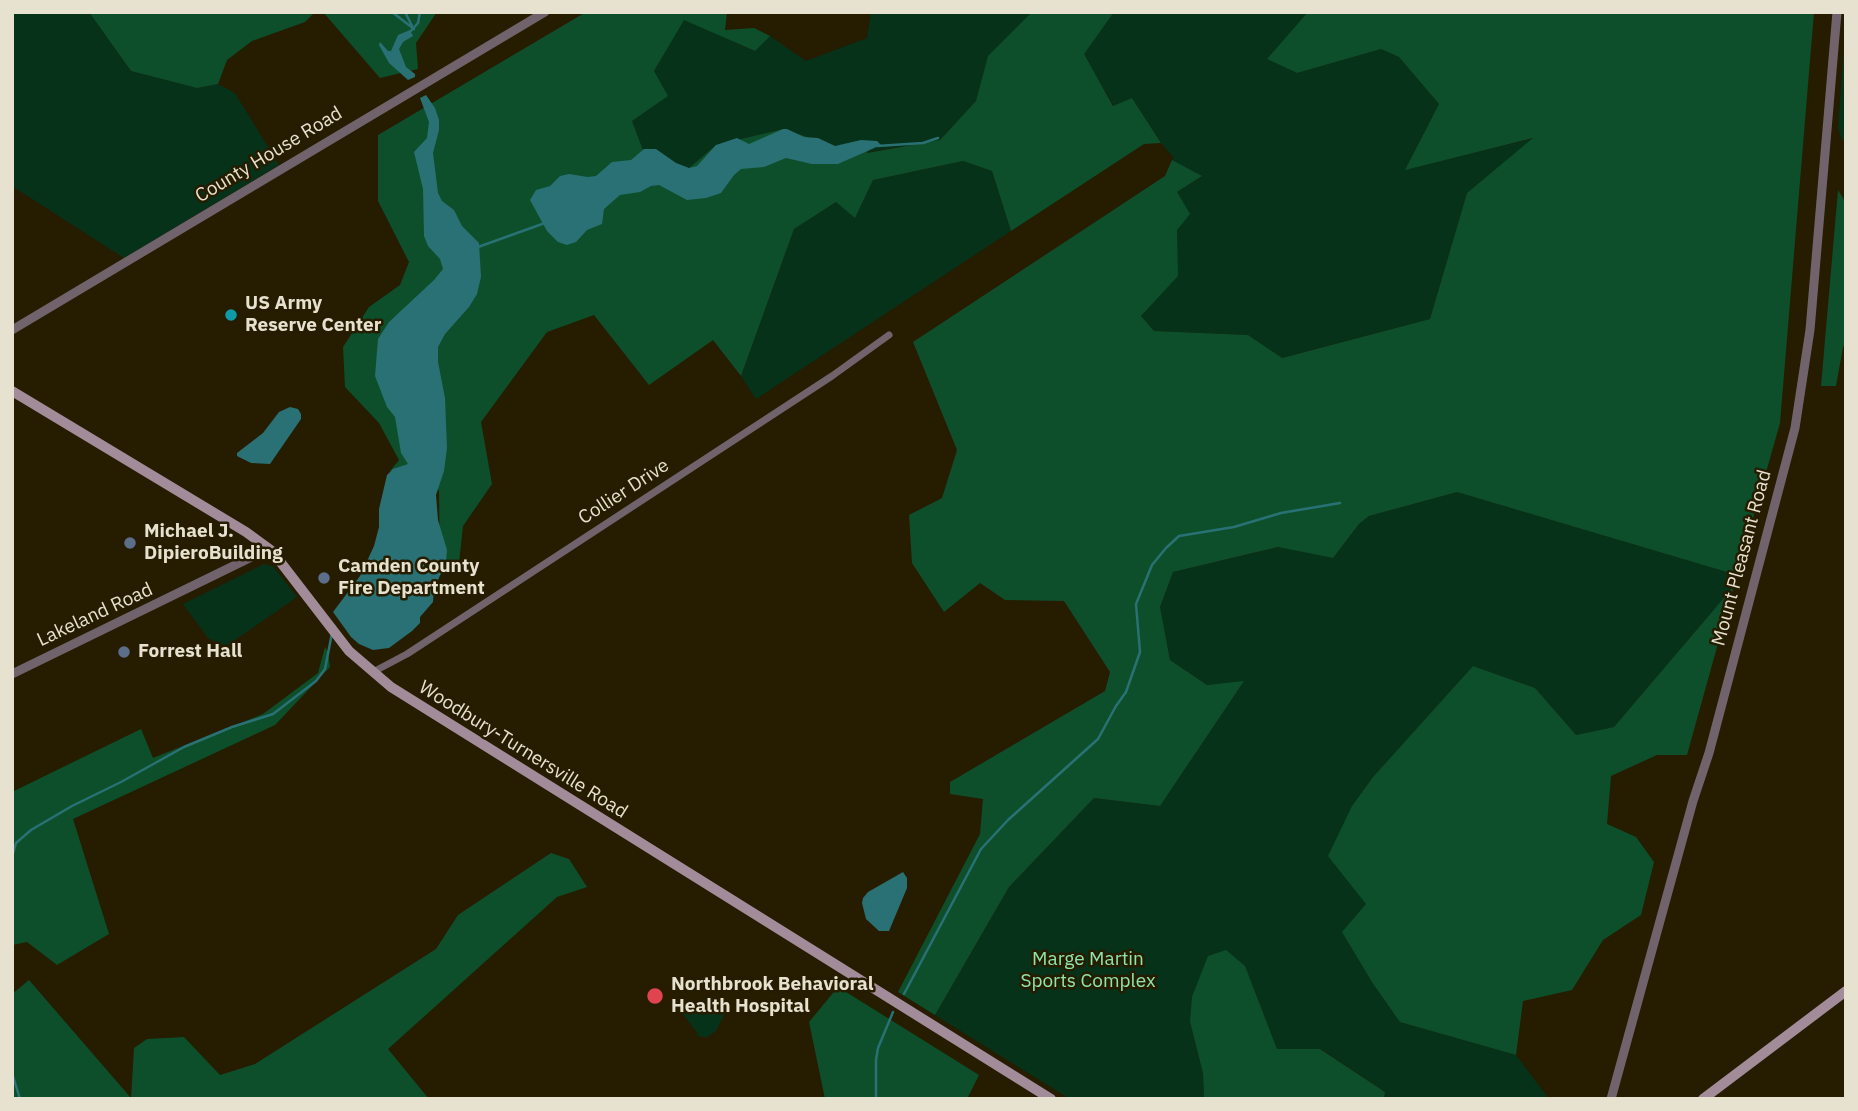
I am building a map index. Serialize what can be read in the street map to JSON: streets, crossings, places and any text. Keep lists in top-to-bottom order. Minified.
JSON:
{"streets":{"main road":["Woodbury-Turnersville Road"],"street":["County House Road","Collier Drive","Mount Pleasant Road","Lakeland Road"]},"crossings":[["Collier Drive","Woodbury-Turnersville Road"],["Lakeland Road","Woodbury-Turnersville Road"]],"parks":["Marge Martin Sports Complex"],"places":["US Army Reserve Center","Michael J. DipieroBuilding","Camden County Fire Department","Forrest Hall","Northbrook Behavioral Health Hospital"]}
